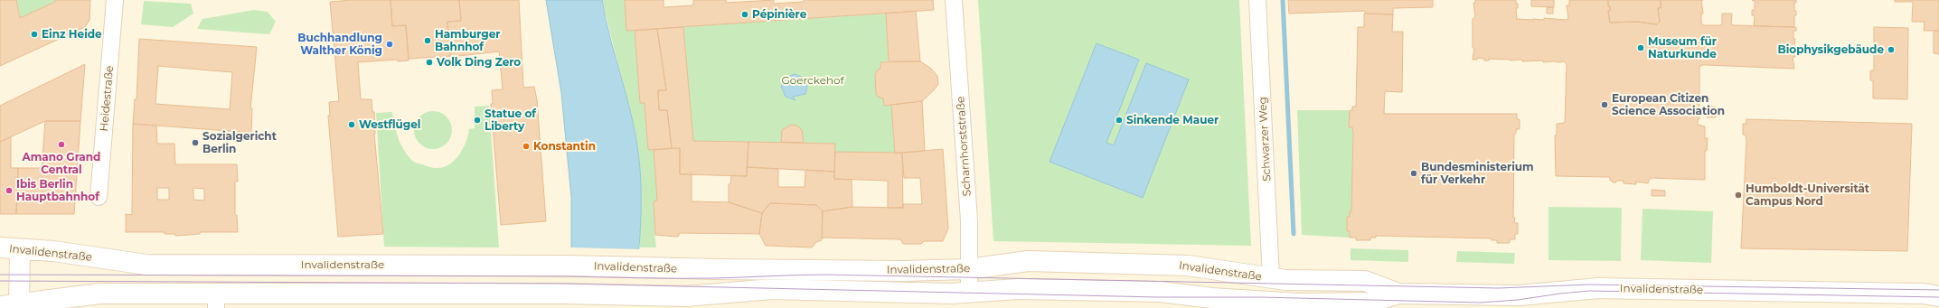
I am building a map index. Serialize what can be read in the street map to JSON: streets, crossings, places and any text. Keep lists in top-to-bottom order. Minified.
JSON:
{"streets":{"main road":["Invalidenstraße"],"street":["Heidestraße","Schwarzer Weg","Scharnhorststraße"]},"crossings":[["Schwarzer Weg","Invalidenstraße"],["Scharnhorststraße","Invalidenstraße"]],"parks":["Goerckehof"],"places":["Pépinière","Einz Heide","Hamburger Bahnhof","Buchhandlung Walther König","Museum für Naturkunde","Biophysikgebäude","Volk Ding Zero","European Citizen Science Association","Statue of Liberty","Sinkende Mauer","Westflügel","Sozialgericht Berlin","Amano Grand Central","Konstantin","Bundesministerium für Verkehr","Ibis Berlin Hauptbahnhof","Humboldt-Universität Campus Nord"]}
